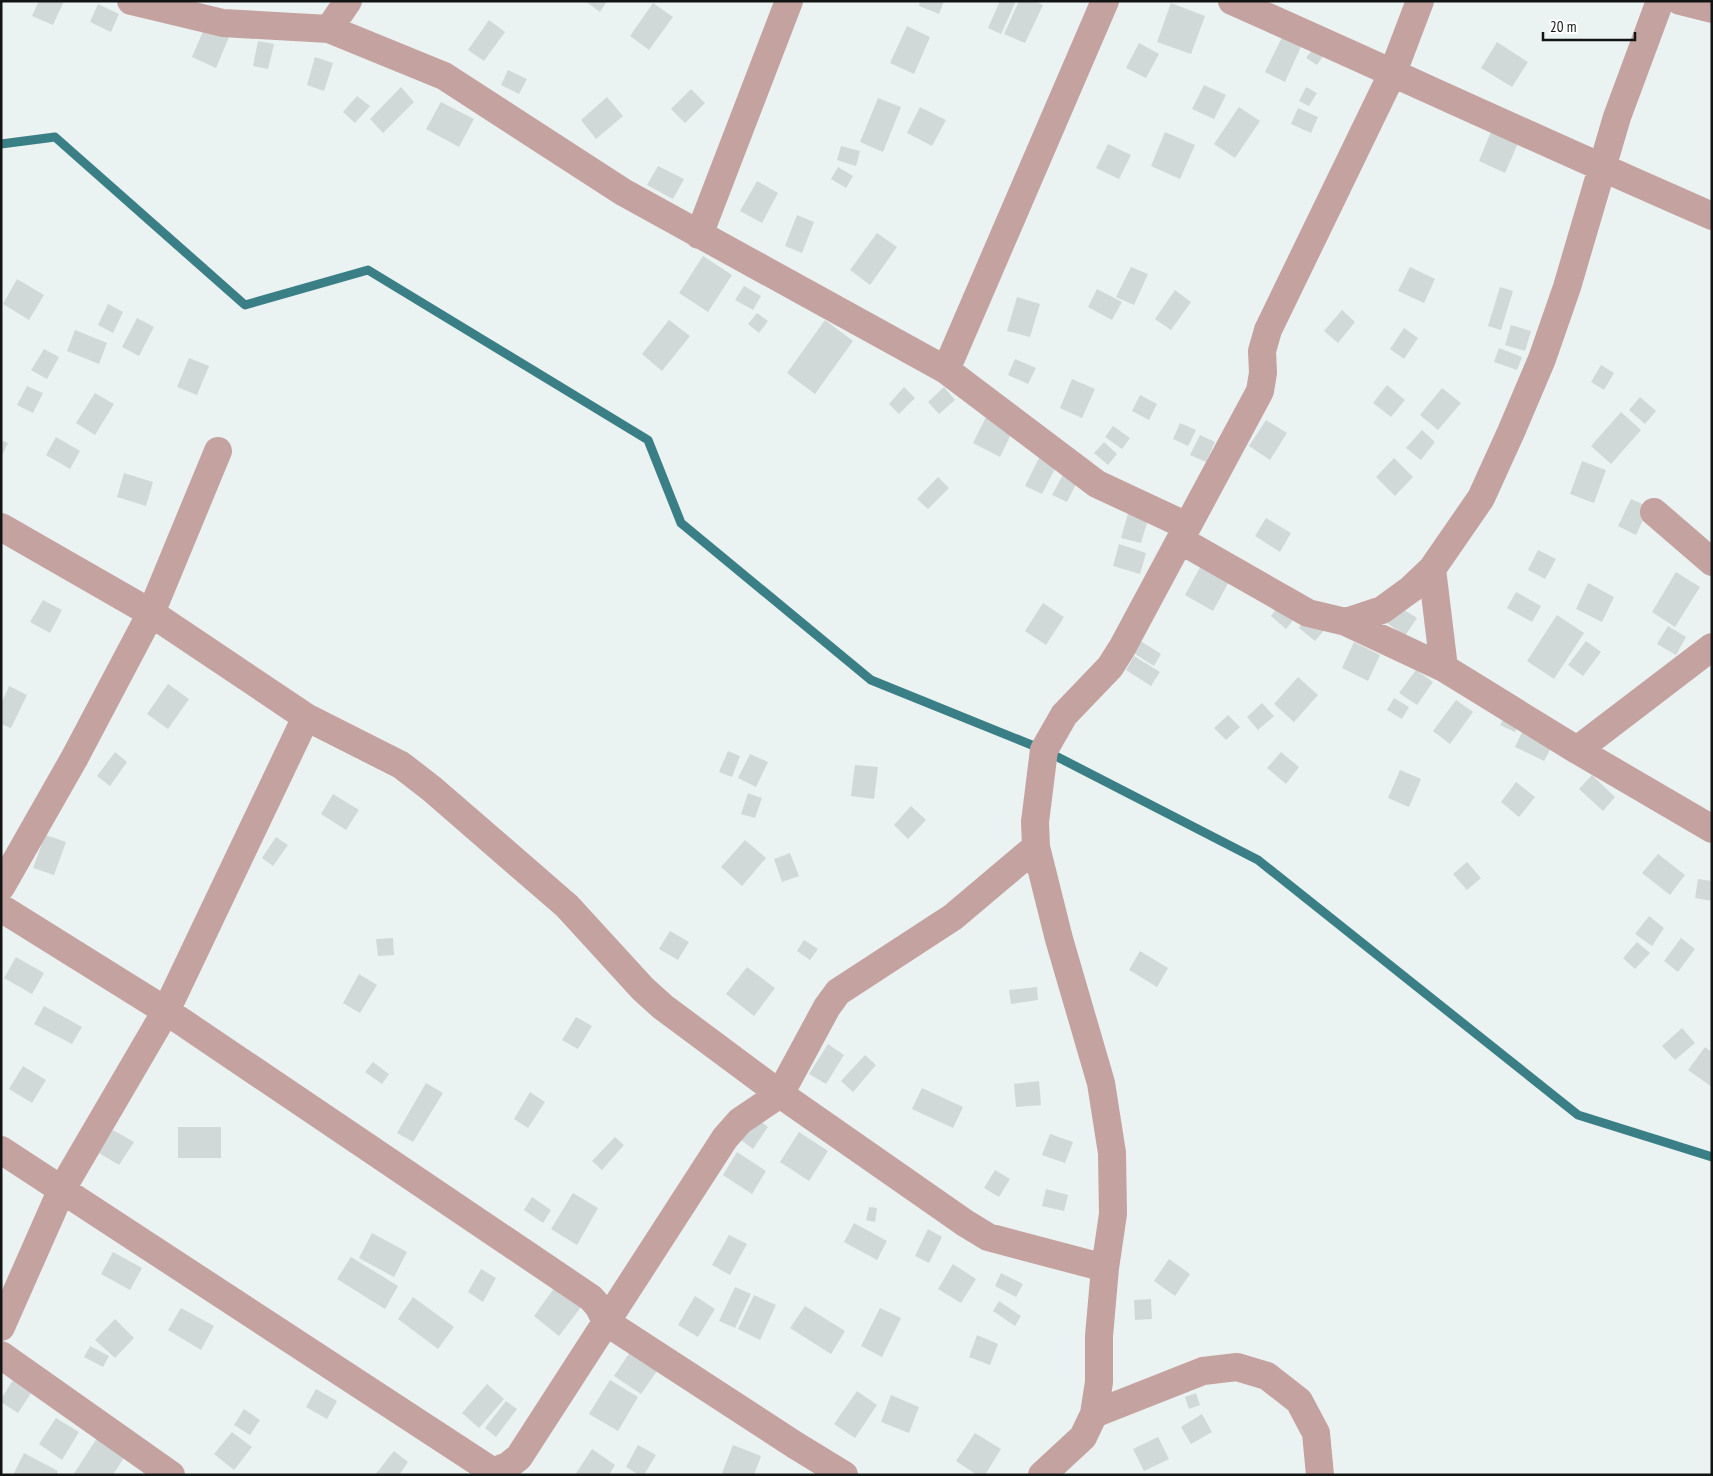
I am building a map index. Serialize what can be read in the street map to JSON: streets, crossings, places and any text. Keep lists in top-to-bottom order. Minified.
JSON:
{"scale_bar":"20 m"}
